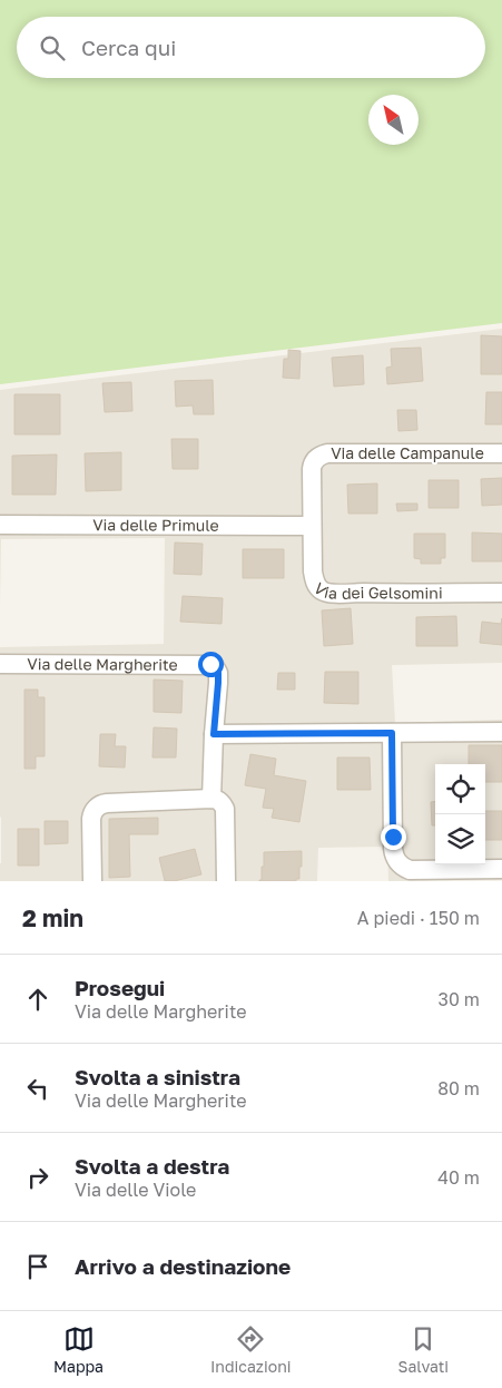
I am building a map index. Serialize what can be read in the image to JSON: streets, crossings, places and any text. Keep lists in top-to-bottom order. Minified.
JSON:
{"streets":{"street":["Via delle Campanule","Via delle Primule","Via dei Gelsomini","Via delle Margherite"]},"crossings":[["Via delle Campanule","Via delle Primule"],["Via delle Campanule","Via dei Gelsomini"],["Via delle Primule","Via dei Gelsomini"]],"north":"top left","page":{"search":"Cerca qui","heading":["2 min","A piedi · 150 m"],"list":[["Prosegui","Via delle Margherite","30 m"],["Svolta a sinistra","Via delle Margherite","80 m"],["Svolta a destra","Via delle Viole","40 m"],"Arrivo a destinazione"],"nav":["Mappa","Indicazioni","Salvati"]}}
